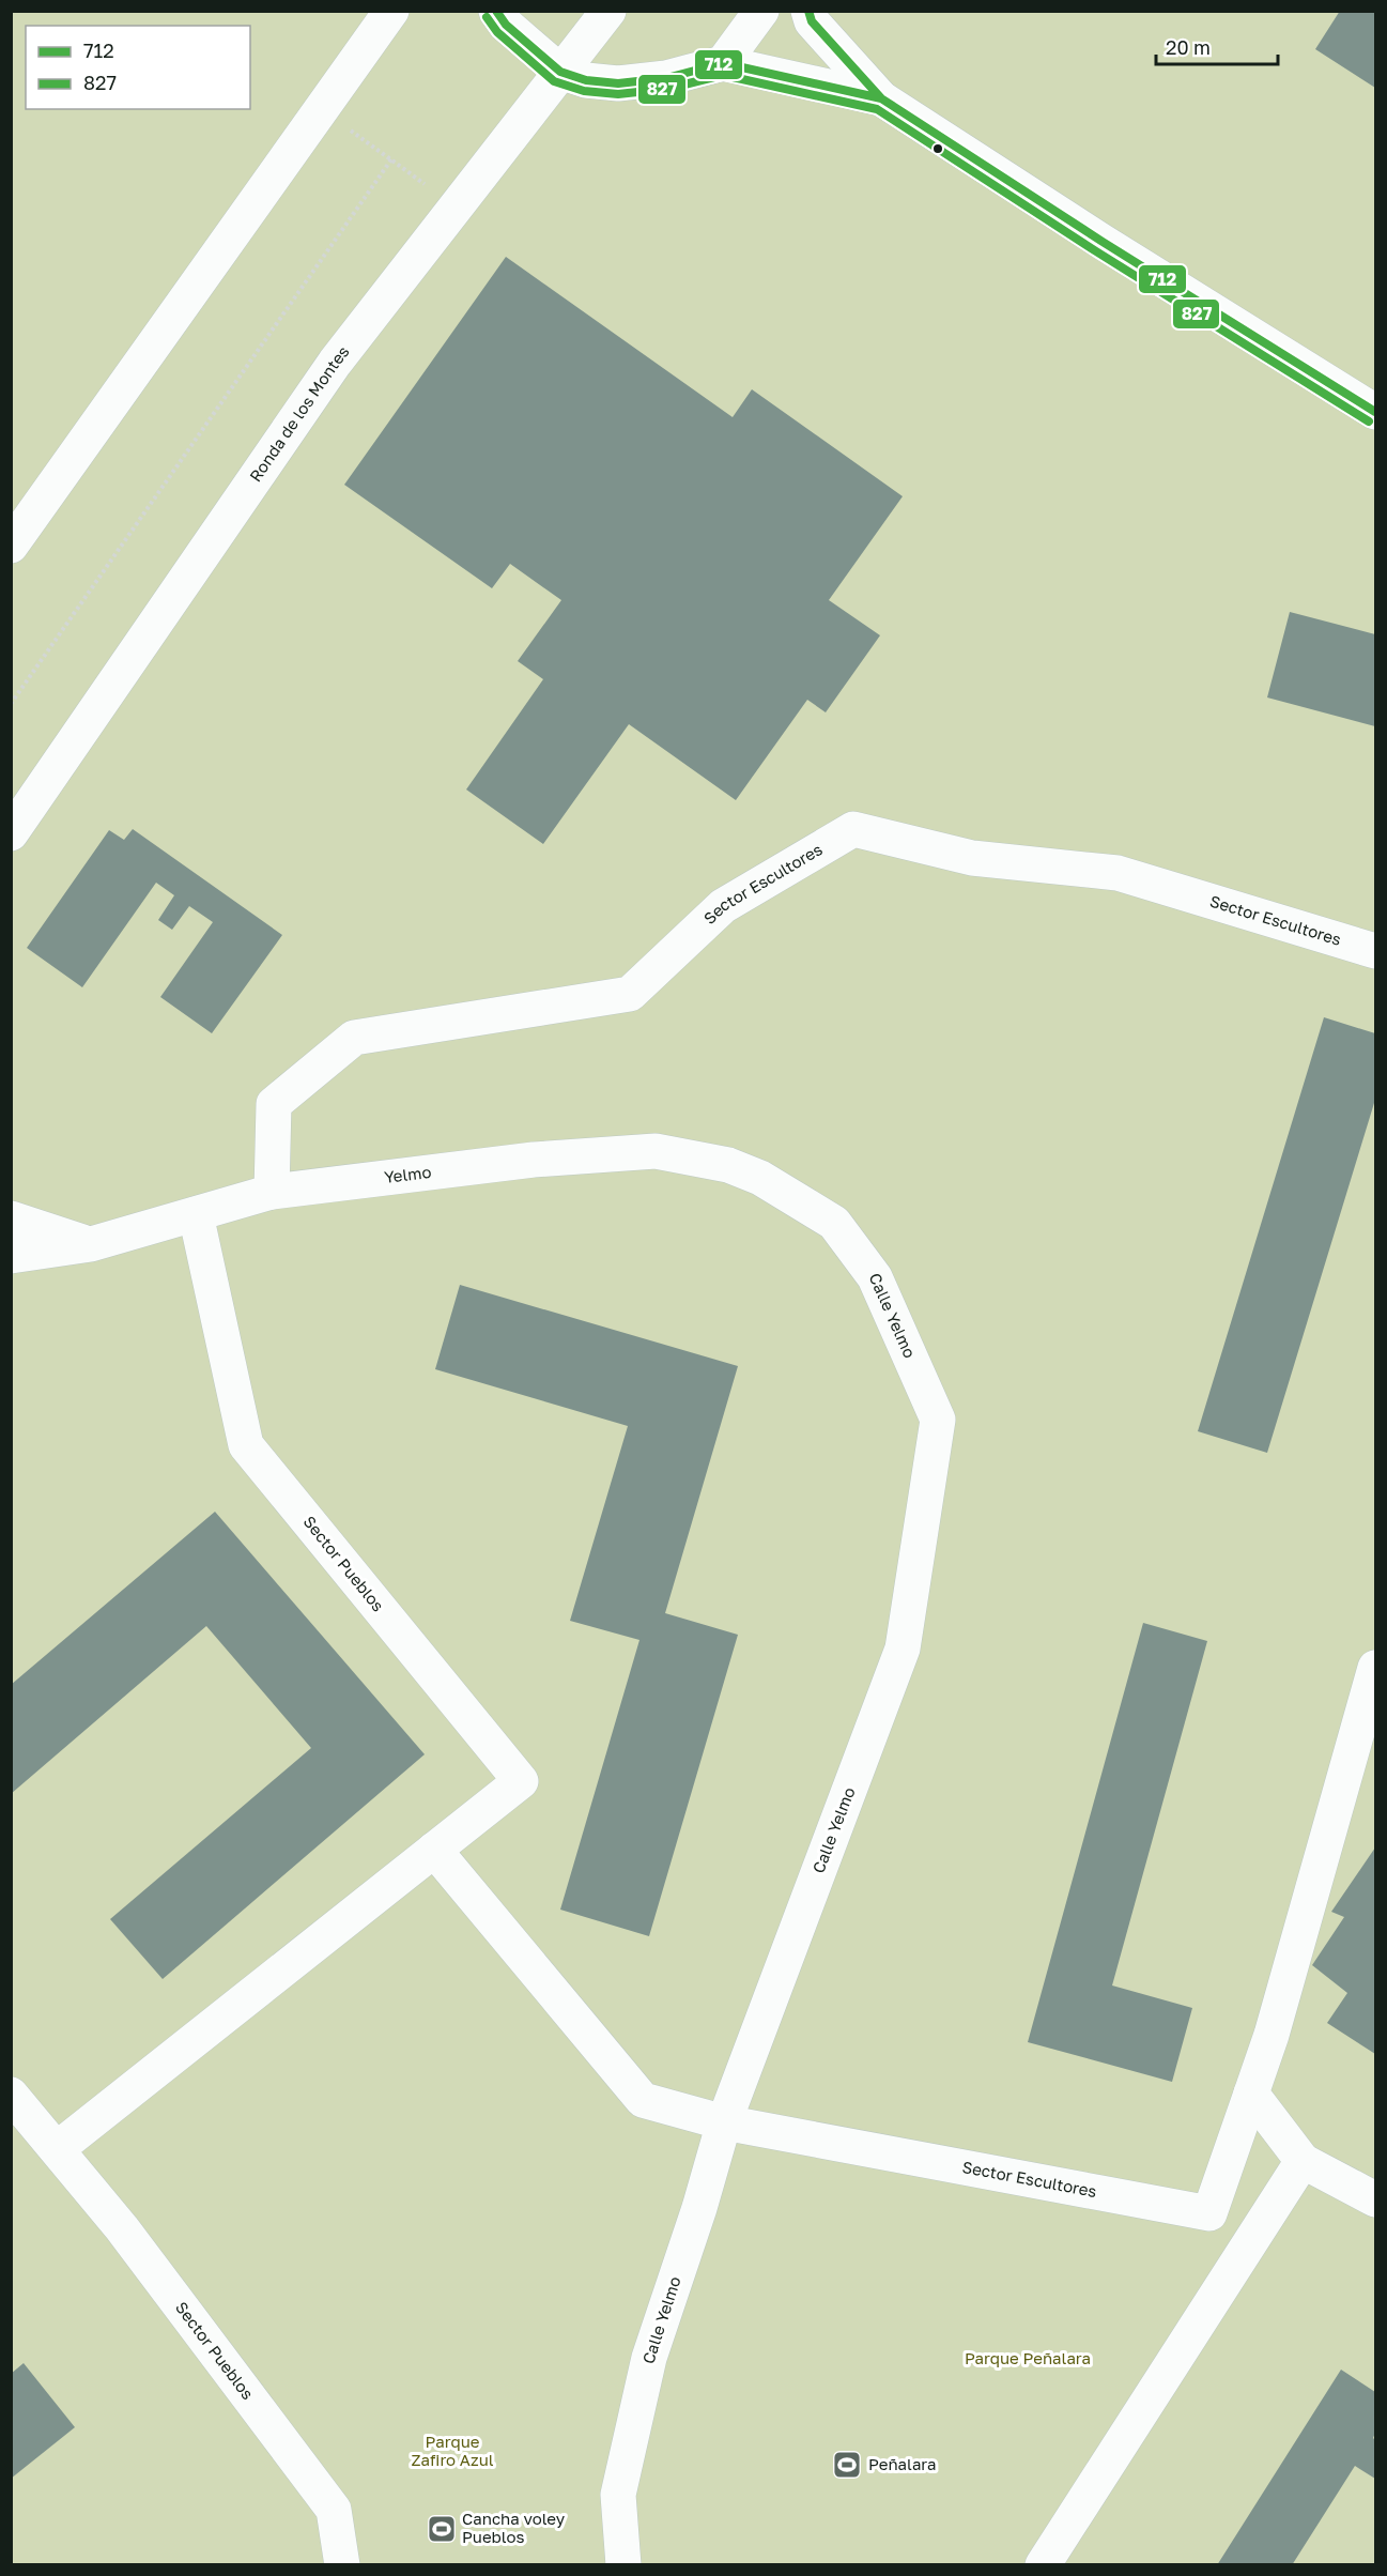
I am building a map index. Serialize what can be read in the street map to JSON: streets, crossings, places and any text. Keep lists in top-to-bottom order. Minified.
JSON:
{"streets":{"street":["Ronda de los Montes","Sector Escultores","Yelmo","Calle Yelmo","Sector Pueblos"]},"crossings":[["Sector Escultores","Yelmo"],["Sector Escultores","Calle Yelmo"],["Yelmo","Calle Yelmo"],["Yelmo","Sector Pueblos"]],"parks":["Parque Peñalara","Parque Zafiro Azul"],"places":{"sports":["Peñalara","Cancha voley Pueblos"]},"lines":["transit line 712","transit line 827"],"legend":["712","827"],"scale_bar":"20 m"}
